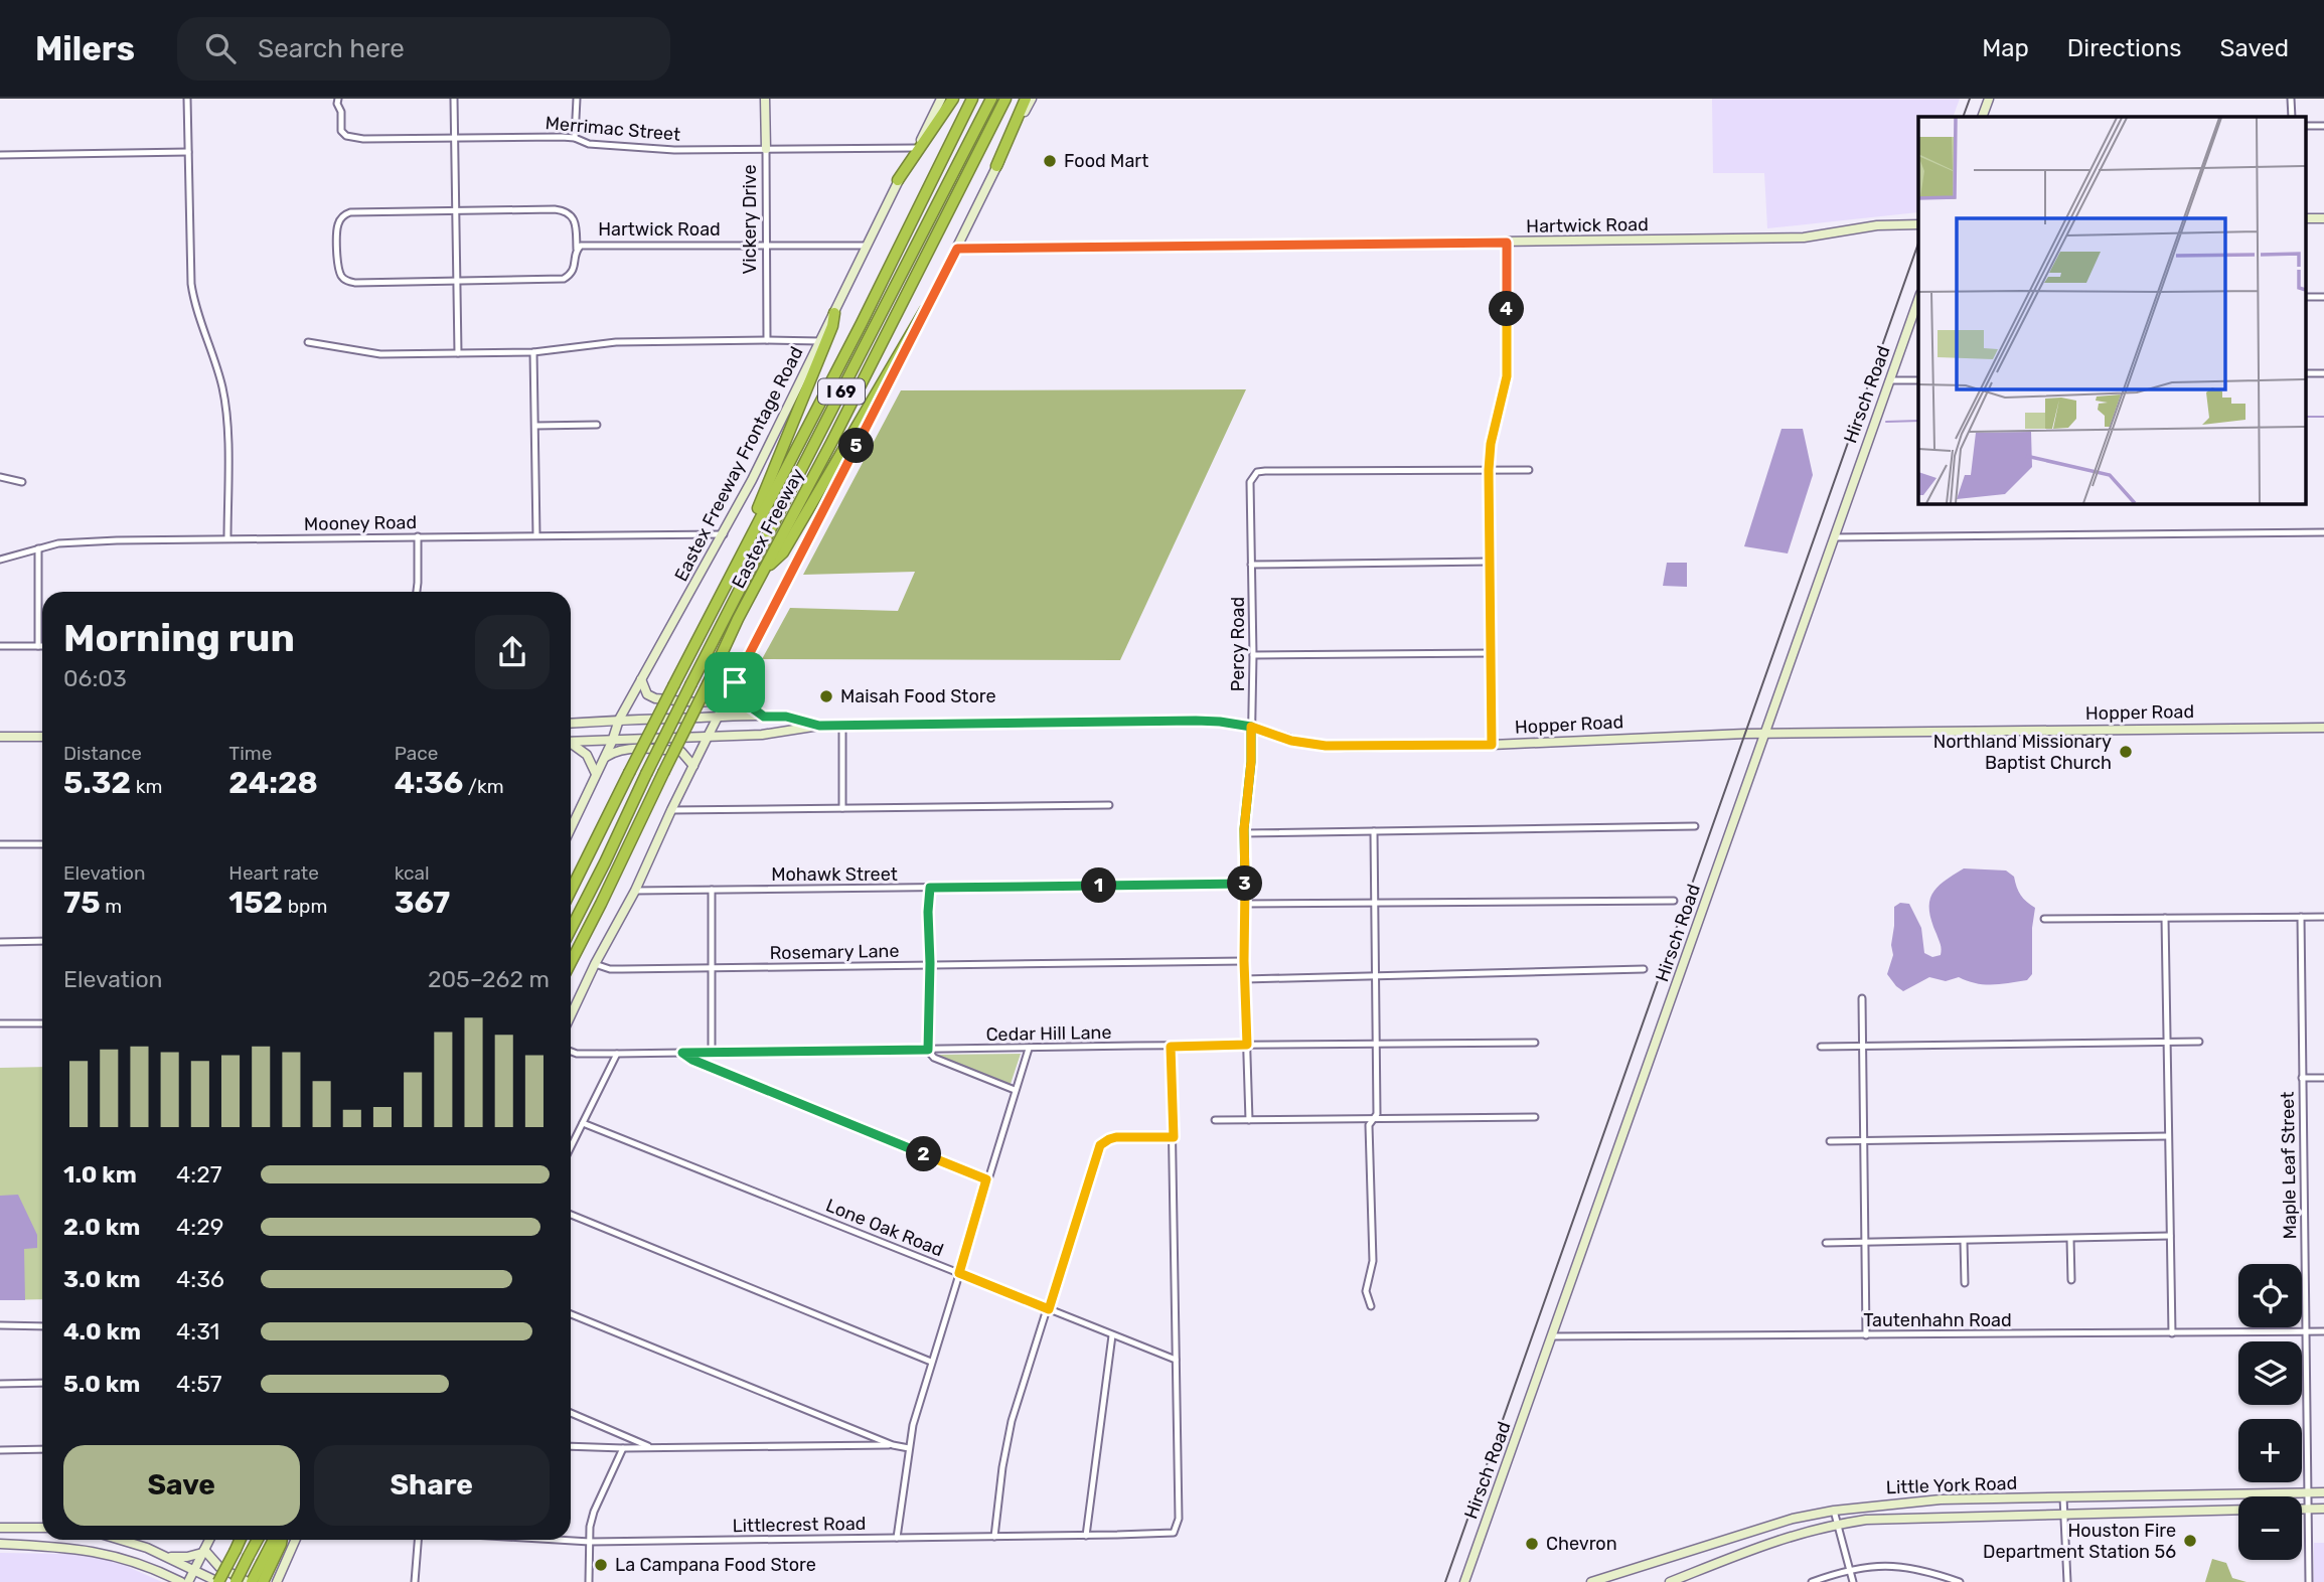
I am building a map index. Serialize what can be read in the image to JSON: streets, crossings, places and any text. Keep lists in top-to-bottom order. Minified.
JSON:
{"streets":{"highway":["I 69","Eastex Freeway"],"main road":["Vickery Drive","Hartwick Road","Hirsch Road","Eastex Freeway Frontage Road","Hopper Road","Little York Road"],"street":["Merrimac Street","Mooney Road","Percy Road","Mohawk Street","Rosemary Lane","Cedar Hill Lane","Maple Leaf Street","Lone Oak Road","Tautenhahn Road","Littlecrest Road"]},"crossings":[["Merrimac Street","Vickery Drive"],["Merrimac Street","Eastex Freeway Frontage Road"],["Vickery Drive","Hartwick Road"],["Hartwick Road","Eastex Freeway Frontage Road"],["Hirsch Road","Hopper Road"],["Hirsch Road","Tautenhahn Road"],["Eastex Freeway Frontage Road","Mooney Road"],["Eastex Freeway Frontage Road","Hopper Road"],["Percy Road","Hopper Road"],["Percy Road","Mohawk Street"],["Percy Road","Rosemary Lane"],["Percy Road","Cedar Hill Lane"],["Maple Leaf Street","Tautenhahn Road"],["Maple Leaf Street","Little York Road"],["Lone Oak Road","Littlecrest Road"]],"places":["Food Mart","Maisah Food Store","Northland Missionary Baptist Church","Houston Fire Department Station 56","Chevron","La Campana Food Store"],"page":{"header":"Milers","search":"Search here","nav":["Map","Directions","Saved"],"pins":["4","5","3","1","2"],"heading":["Morning run","06:03"],"stats":[["Distance","5.32 km"],["Time","24:28"],["Pace","4:36 /km"],["Elevation","75 m"],["Heart rate","152 bpm"],["kcal","367"]],"chart":["Elevation","205–262 m"],"list":[{"name":"1.0 km","note":"4:27"},{"name":"2.0 km","note":"4:29"},{"name":"3.0 km","note":"4:36"},{"name":"4.0 km","note":"4:31"},{"name":"5.0 km","note":"4:57"}],"map_buttons":["+","−"],"buttons":["Save","Share"]}}
